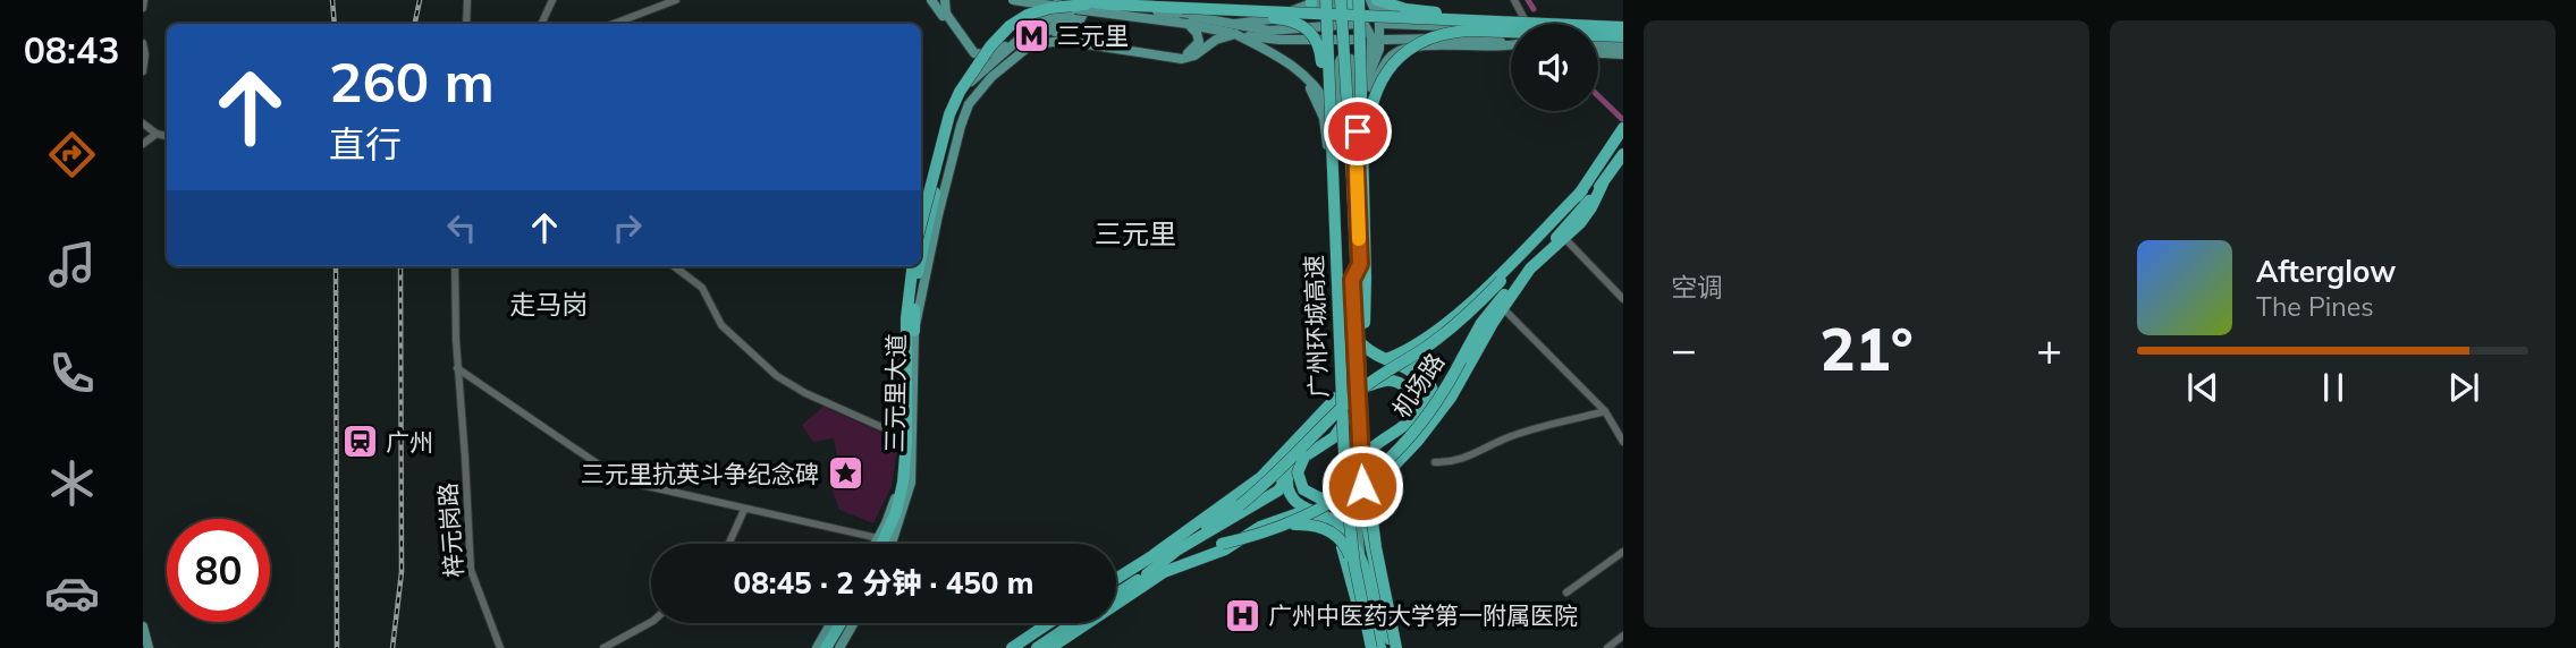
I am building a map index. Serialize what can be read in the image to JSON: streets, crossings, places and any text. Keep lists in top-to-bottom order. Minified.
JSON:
{"streets":{"highway":["广州环城高速","机场路"],"main road":["三元里大道"],"street":["梓元岗路"]},"crossings":[["广州环城高速","机场路"]],"districts":["三元里","走马岗"],"places":{"metro station":["三元里"],"station":["广州"],"place":["三元里抗英斗争纪念碑"],"hospital":["广州中医药大学第一附属医院"]},"page":{"tabs":"08:43","tile":"空调","turn":["260 m","直行"],"song":["Afterglow","The Pines"],"heat":["−","21°","+"],"limit":"80","trip":"08:45 · 2 分钟 · 450 m"}}
